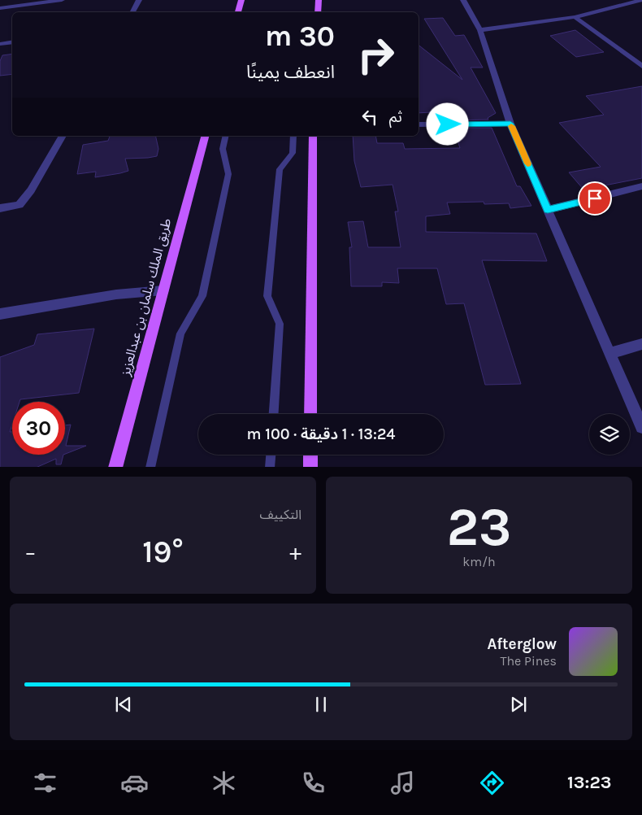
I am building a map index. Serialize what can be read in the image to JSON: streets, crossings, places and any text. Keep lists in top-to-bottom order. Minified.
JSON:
{"streets":{"main road":["طريق الملك سلمان بن عبدالعزيز"]},"page":{"turn":["30 m","انعطف يمينًا"],"then":"ثم","limit":"30","trip":"13:24 · 1 دقيقة · 100 m","tile":[["23","km/h"],"التكييف"],"heat":["−","19°","+"],"song":["Afterglow","The Pines"],"tabs":"13:23"}}
